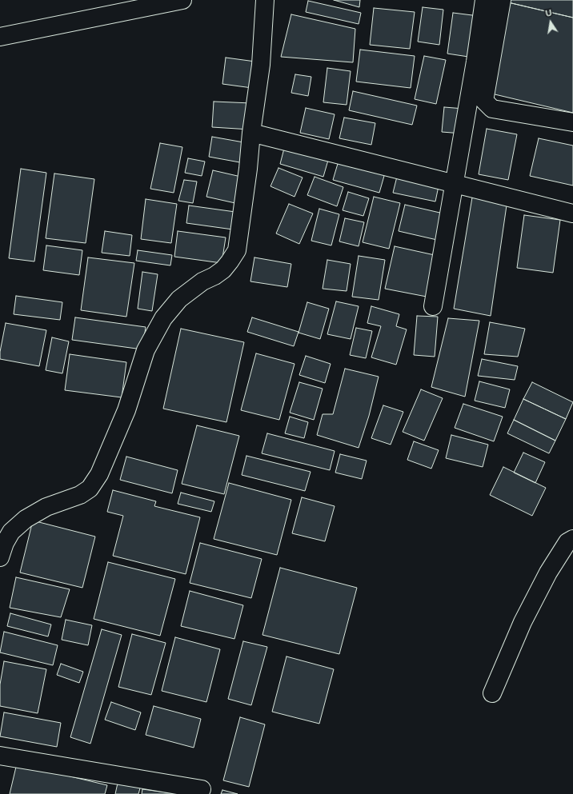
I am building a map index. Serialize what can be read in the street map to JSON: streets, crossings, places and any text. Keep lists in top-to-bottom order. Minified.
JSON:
{"north":"top"}
